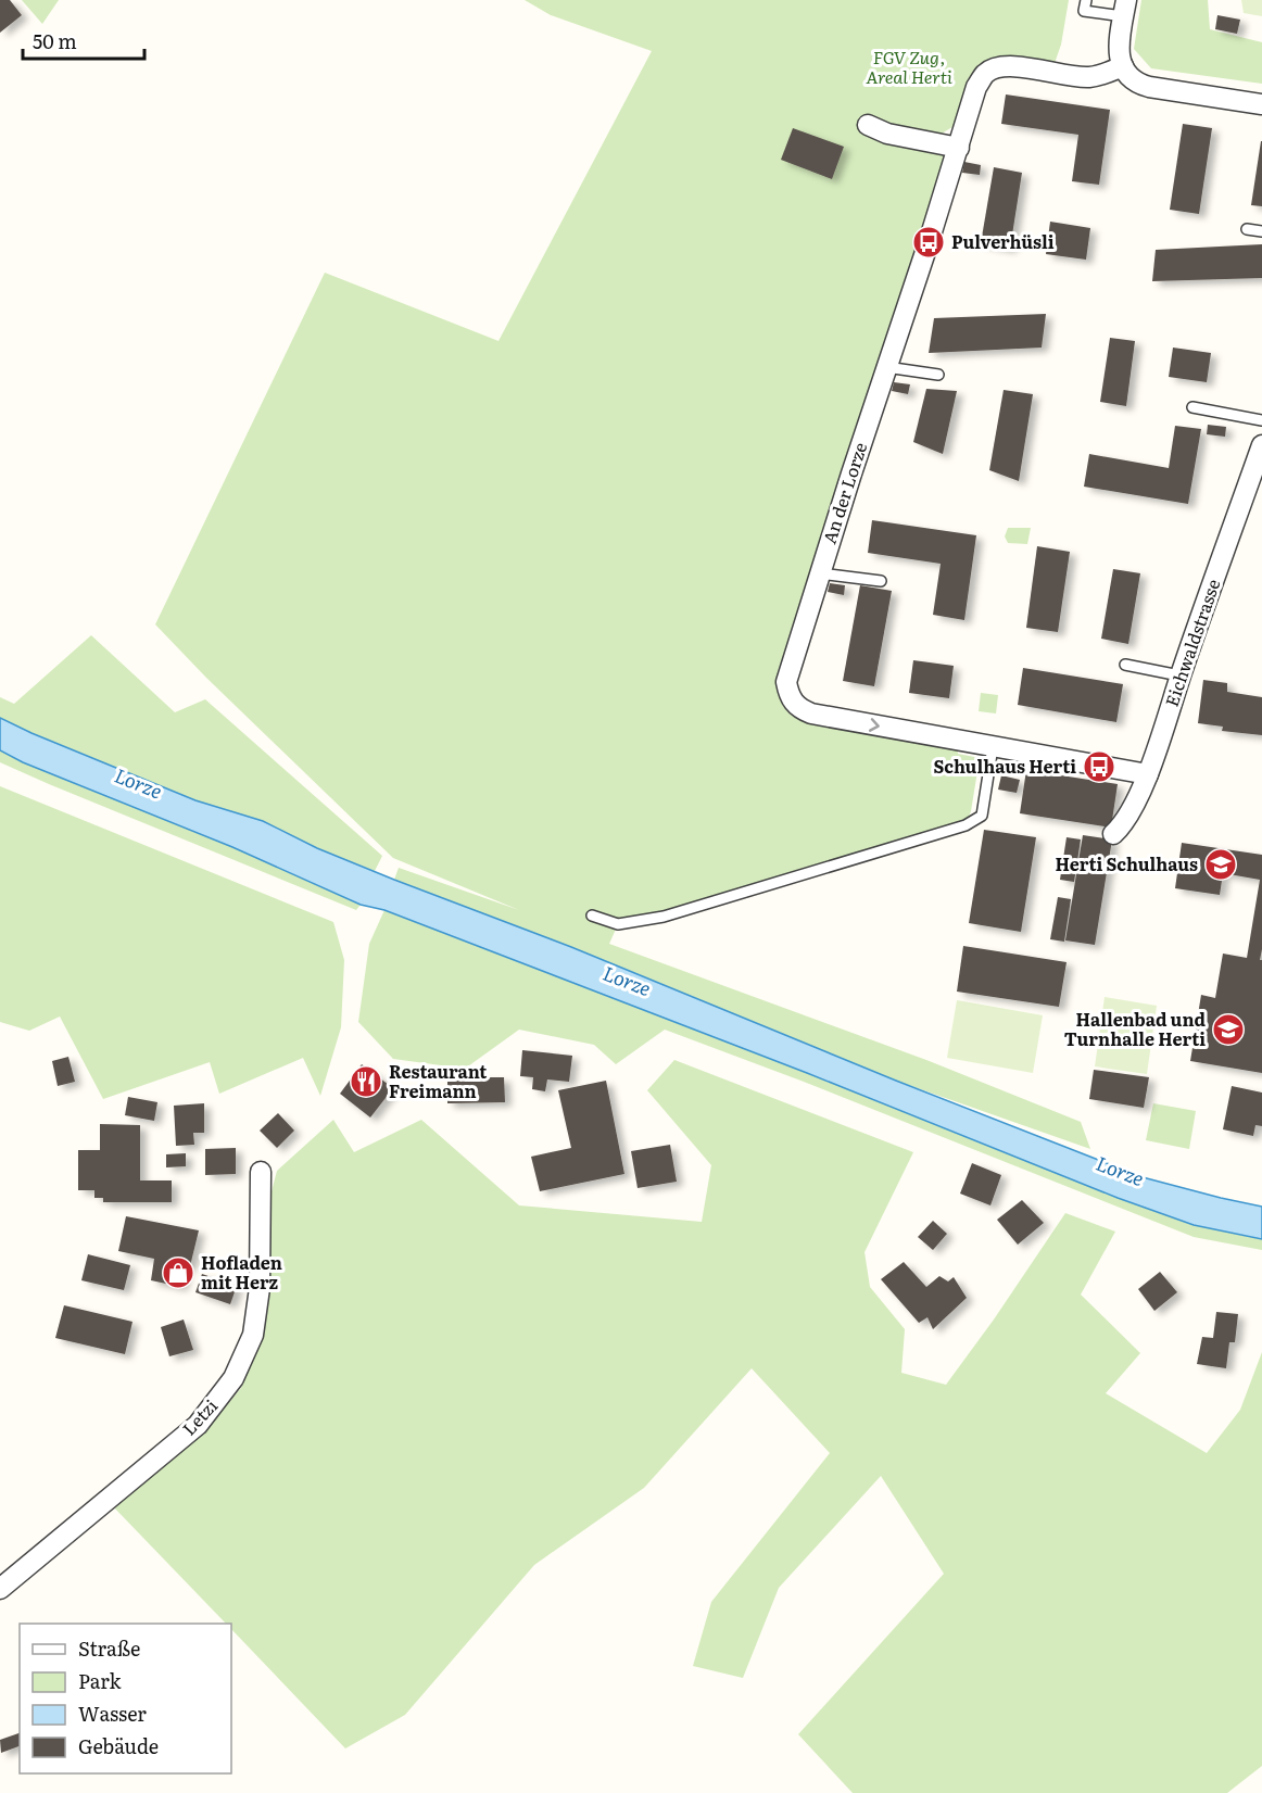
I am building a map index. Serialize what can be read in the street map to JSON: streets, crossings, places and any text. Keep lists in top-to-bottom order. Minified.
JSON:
{"streets":{"street":["An der Lorze","Eichwaldstrasse","Letzi"]},"crossings":[["An der Lorze","Eichwaldstrasse"]],"water":["Lorze"],"parks":["FGV Zug, Areal Herti"],"places":{"bus stop":["Pulverhüsli","Schulhaus Herti"],"school or university":["Herti Schulhaus","Hallenbad und Turnhalle Herti"],"restaurant":["Restaurant Freimann"],"shop":["Hofladen mit Herz"]},"legend":["Straße","Park","Wasser","Gebäude"],"scale_bar":"50 m"}
